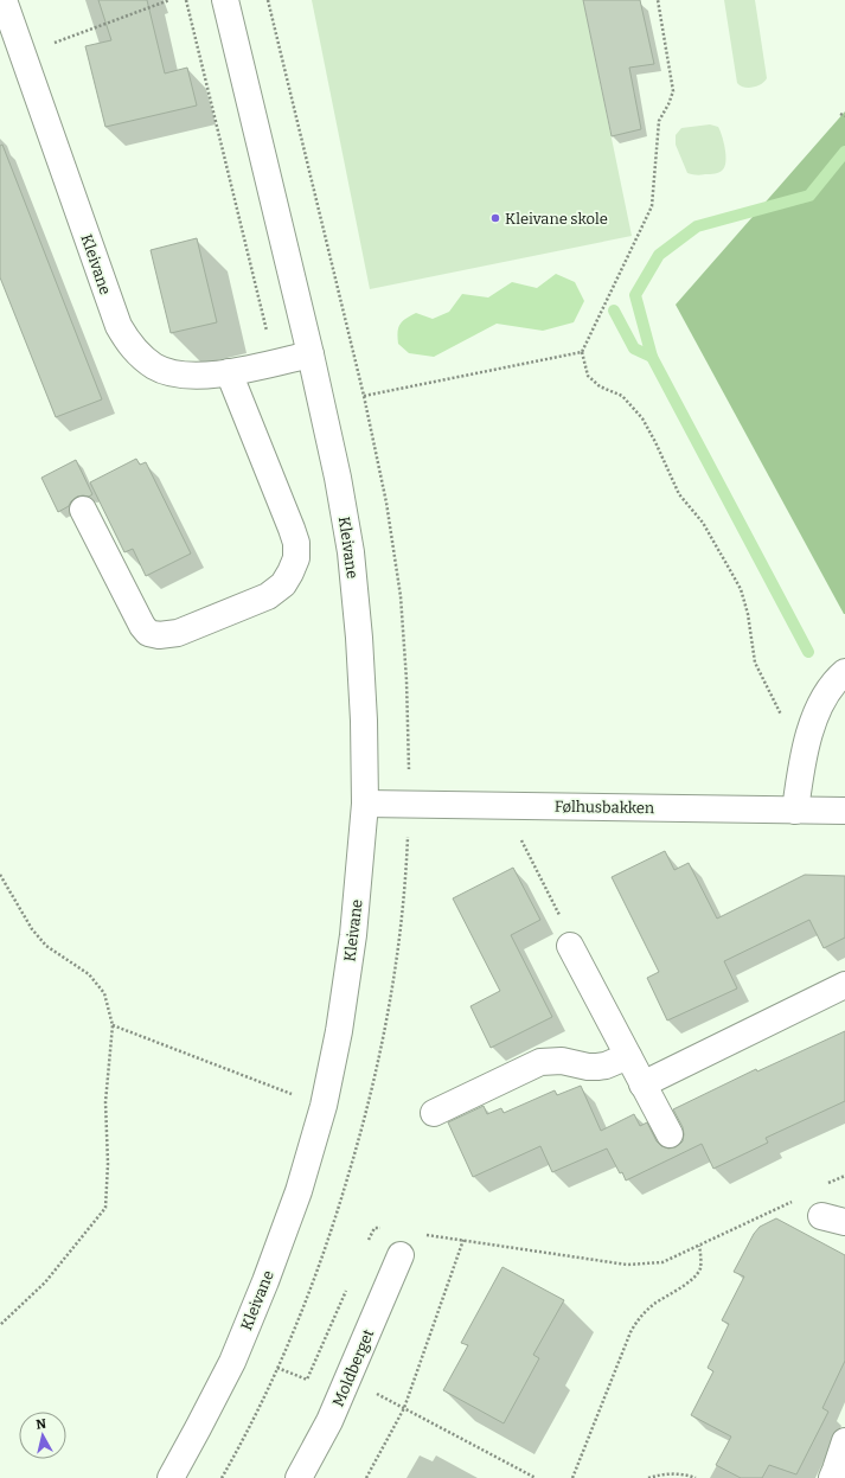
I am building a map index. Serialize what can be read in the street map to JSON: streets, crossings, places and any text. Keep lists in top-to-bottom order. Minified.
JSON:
{"streets":{"street":["Kleivane","Følhusbakken","Moldberget"]},"crossings":[["Kleivane","Følhusbakken"]],"places":["Kleivane skole"],"north":"top"}
